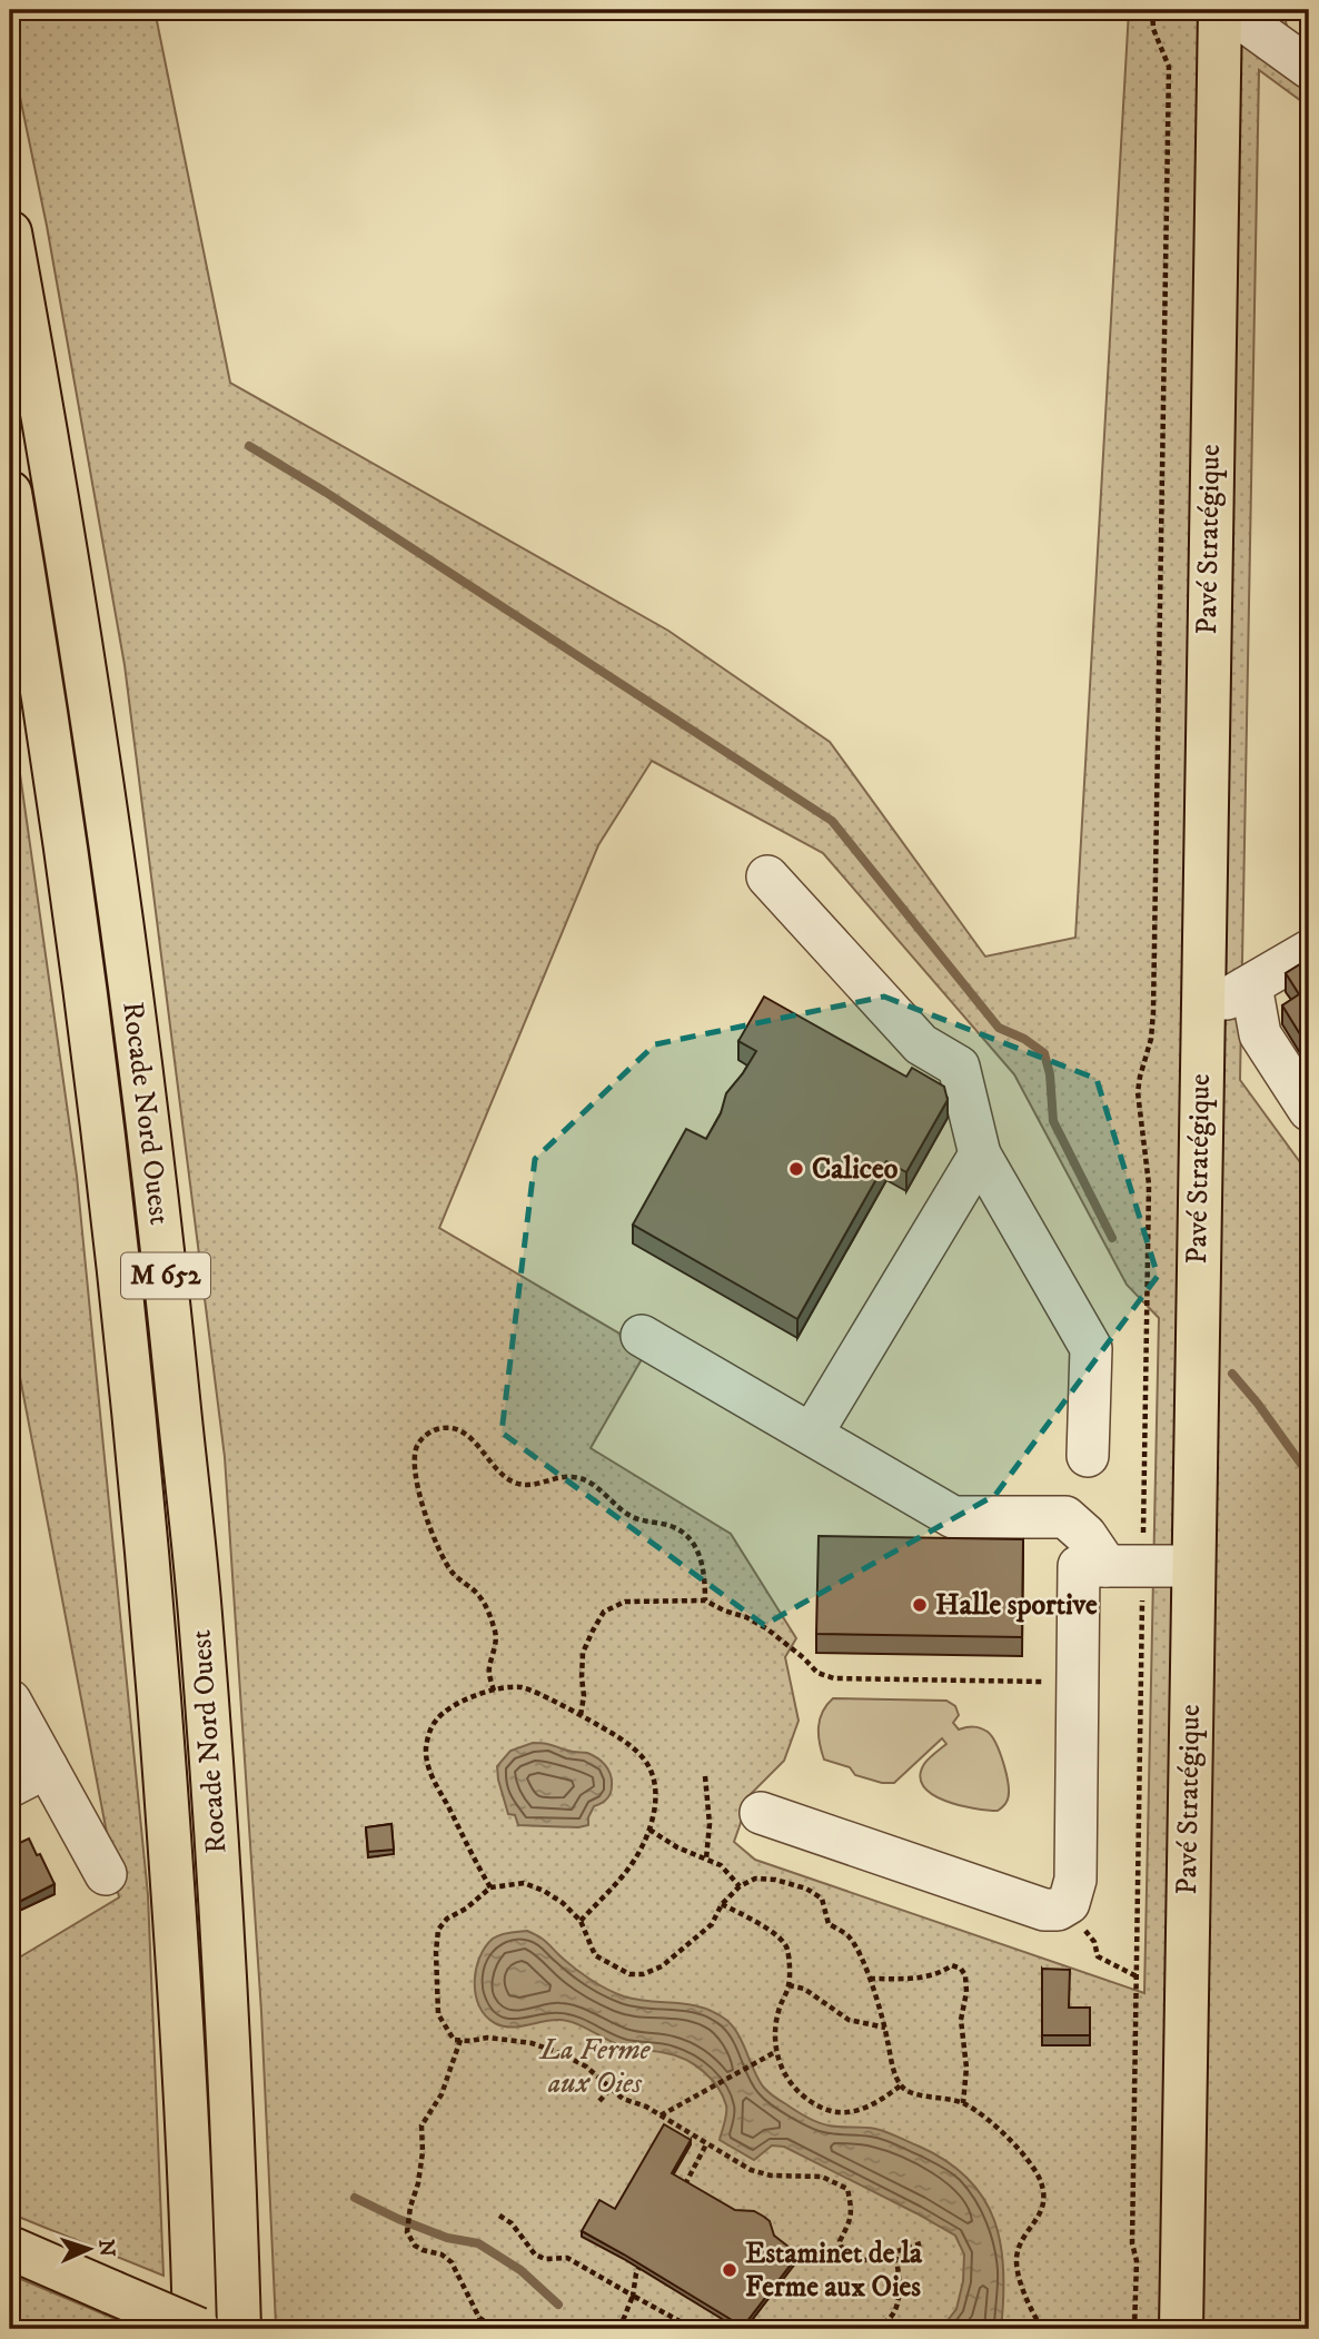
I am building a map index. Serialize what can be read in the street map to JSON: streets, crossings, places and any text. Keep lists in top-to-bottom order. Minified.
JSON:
{"streets":{"main road":["Pavé Stratégique","Rocade Nord Ouest","M 652"]},"parks":["La Ferme aux Oies"],"places":["Caliceo","Halle sportive","Estaminet de la Ferme aux Oies"],"north":"right"}
